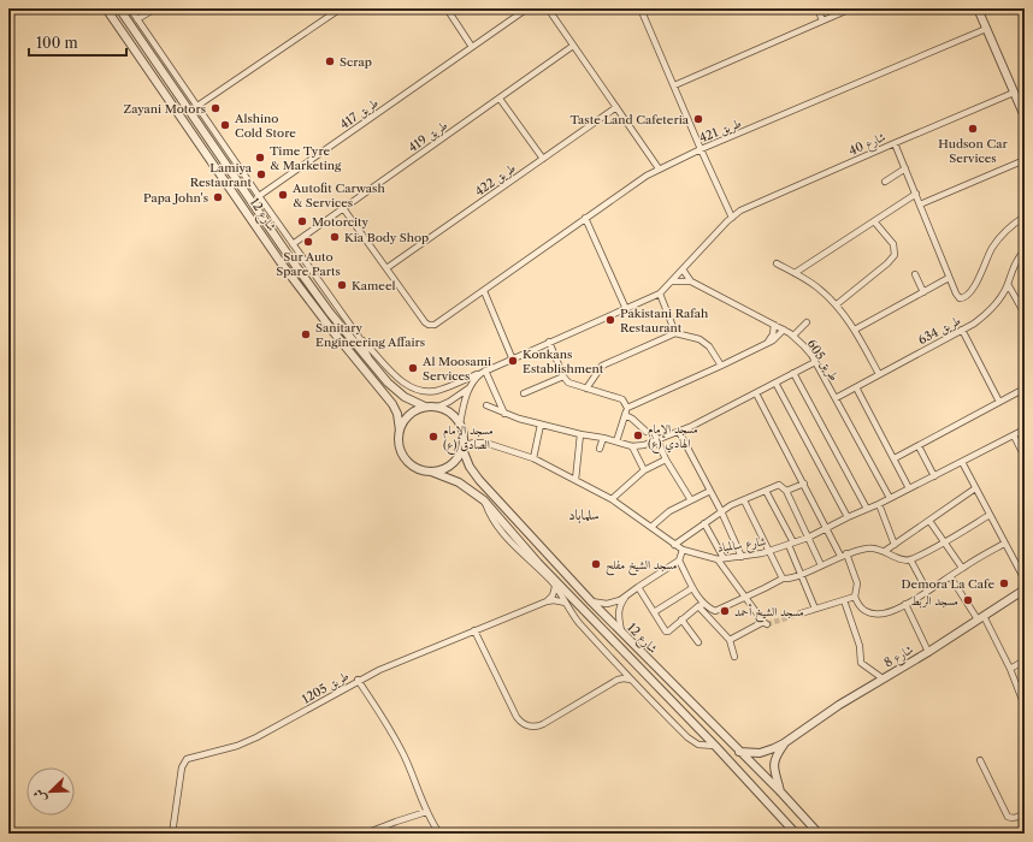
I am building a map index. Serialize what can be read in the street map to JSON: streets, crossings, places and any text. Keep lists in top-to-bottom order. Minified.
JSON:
{"streets":{"street":["طريق 417","طريق 421","طريق 419","شارع 40","طريق 422","شارع 12","طريق 634","طريق 605","شارع سالمباد","شارع 8","طريق 1205"]},"crossings":[["طريق 421","طريق 422"],["شارع 40","طريق 605"],["شارع 12","شارع سالمباد"],["شارع 12","شارع 8"],["طريق 634","طريق 605"],["طريق 605","شارع سالمباد"]],"districts":["سلماباد"],"places":["Scrap","Zayani Motors","Taste Land Cafeteria","Alshino Cold Store","Hudson Car Services","Time Tyre & Marketing","Lamiya Restaurant","Autofit Carwash & Services","Papa John's","Motorcity","Kia Body Shop","Sur Auto Spare Parts","Kameel","Pakistani Rafah Restaurant","Sanitary Engineering Affairs","Konkans Establishment","Al Moosami Services","مسجد الإمام الهادي (ع)","مسجد الإمام الصادق (ع)","مسجد الشيخ مفلح","Demora La Cafe","مسجد الربط","مسجد الشيخ أحمد"],"scale_bar":"100 m","north":"bottom left"}
